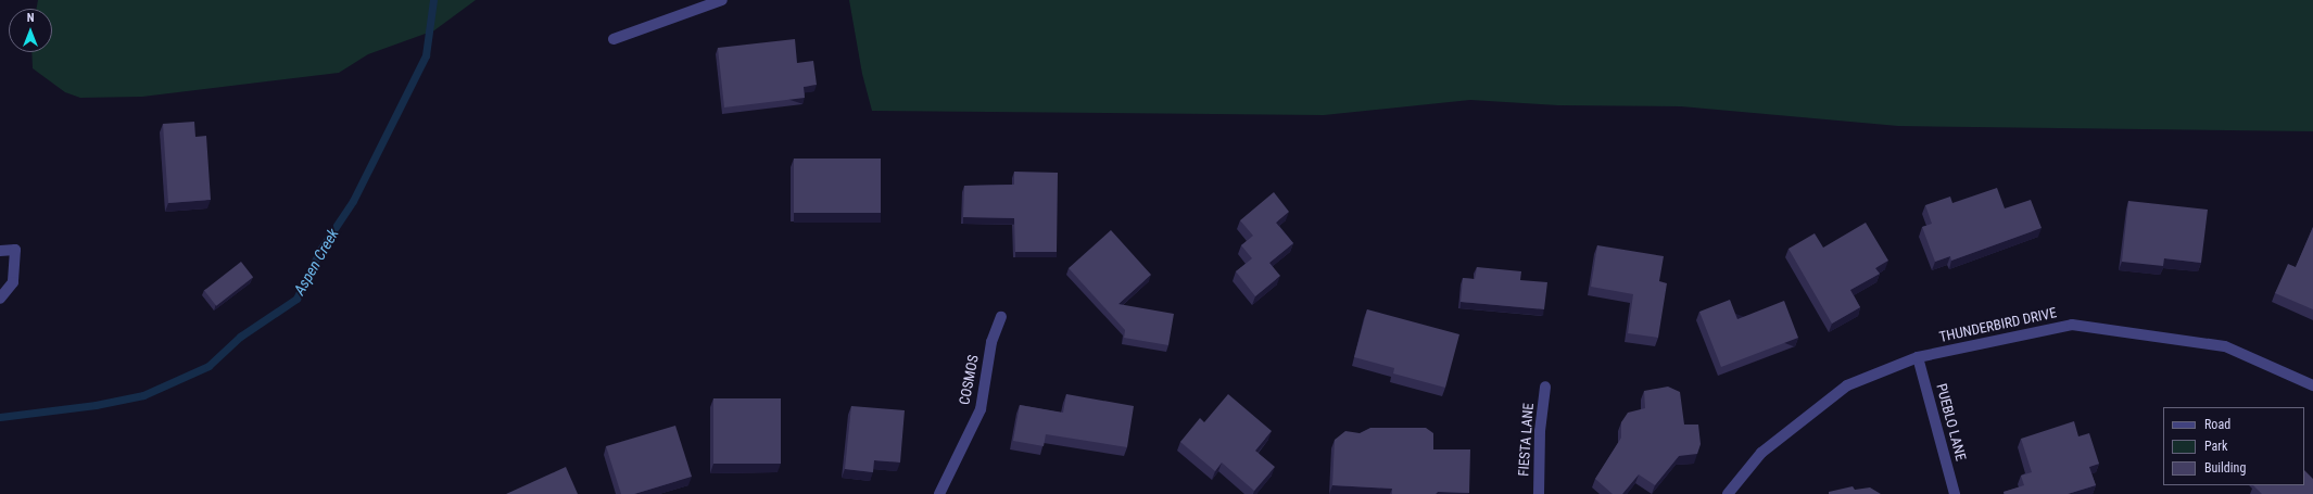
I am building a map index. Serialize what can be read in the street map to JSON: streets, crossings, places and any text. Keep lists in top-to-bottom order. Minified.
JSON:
{"streets":{"street":["THUNDERBIRD DRIVE","COSMOS","PUEBLO LANE","FIESTA LANE"]},"crossings":[["THUNDERBIRD DRIVE","PUEBLO LANE"]],"water":["Aspen Creek"],"legend":["Road","Park","Building"],"north":"top"}
